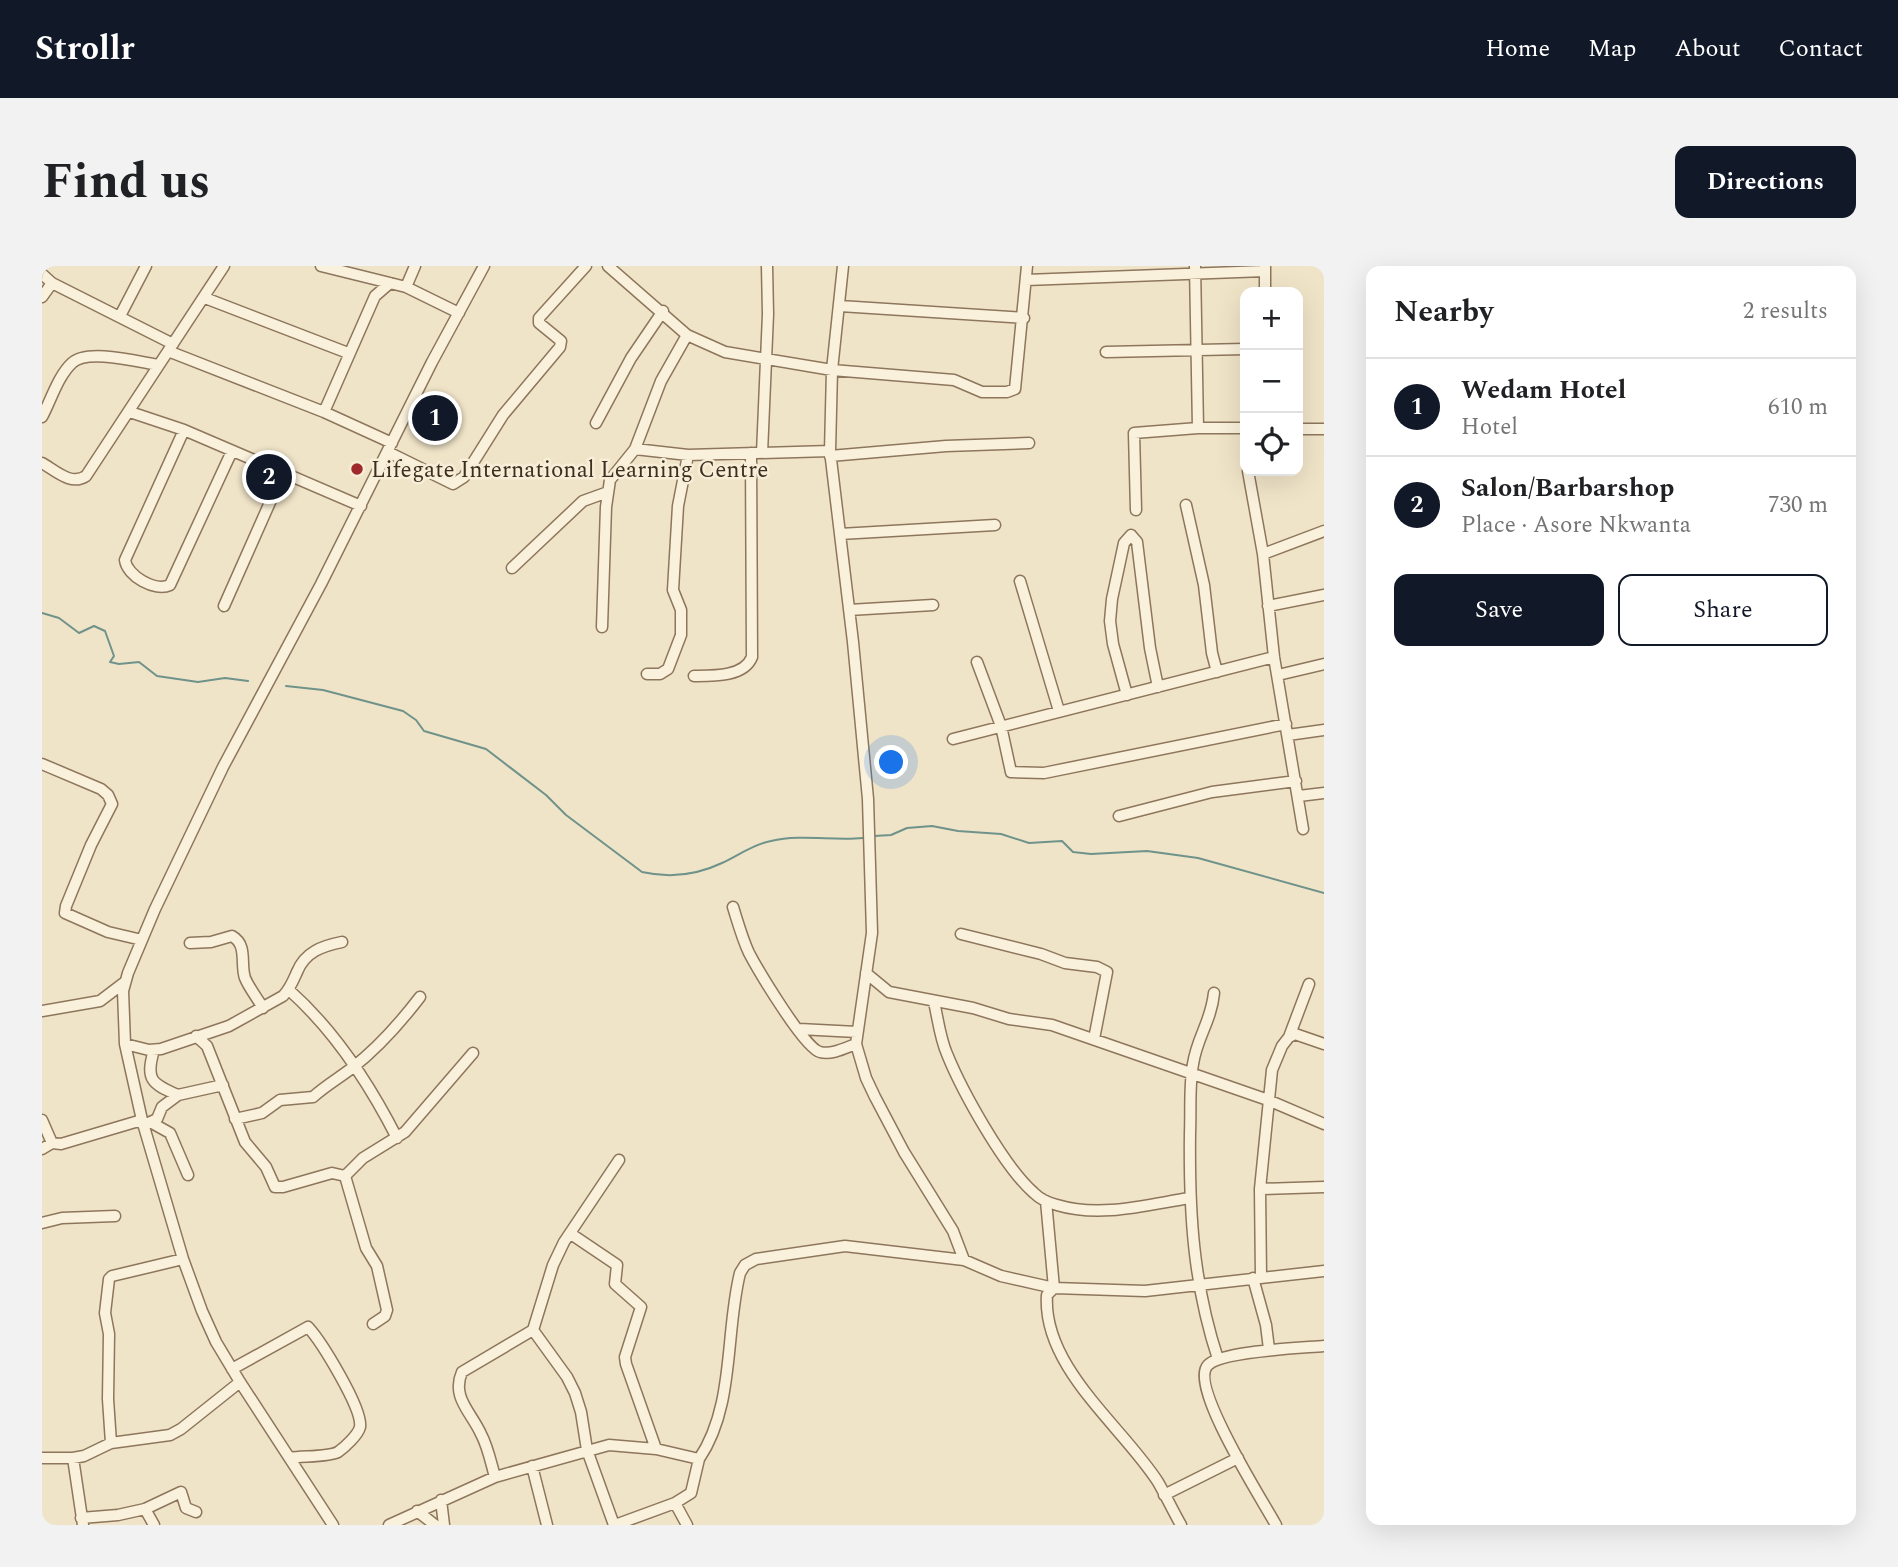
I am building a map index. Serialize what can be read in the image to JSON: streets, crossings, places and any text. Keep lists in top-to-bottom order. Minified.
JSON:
{"places":["Lifegate International Learning Centre"],"page":{"header":"Strollr","nav":["Home","Map","About","Contact"],"title":"Find us","buttons":["Directions",["Save","Share"]],"heading":["Nearby","2 results"],"map_buttons":["+","−"],"list":[{"mark":"1","name":"Wedam Hotel","note":"Hotel","value":"610 m"},{"mark":"2","name":"Salon/Barbarshop","note":"Place · Asore Nkwanta","value":"730 m"}],"pins":["1","2"]}}
